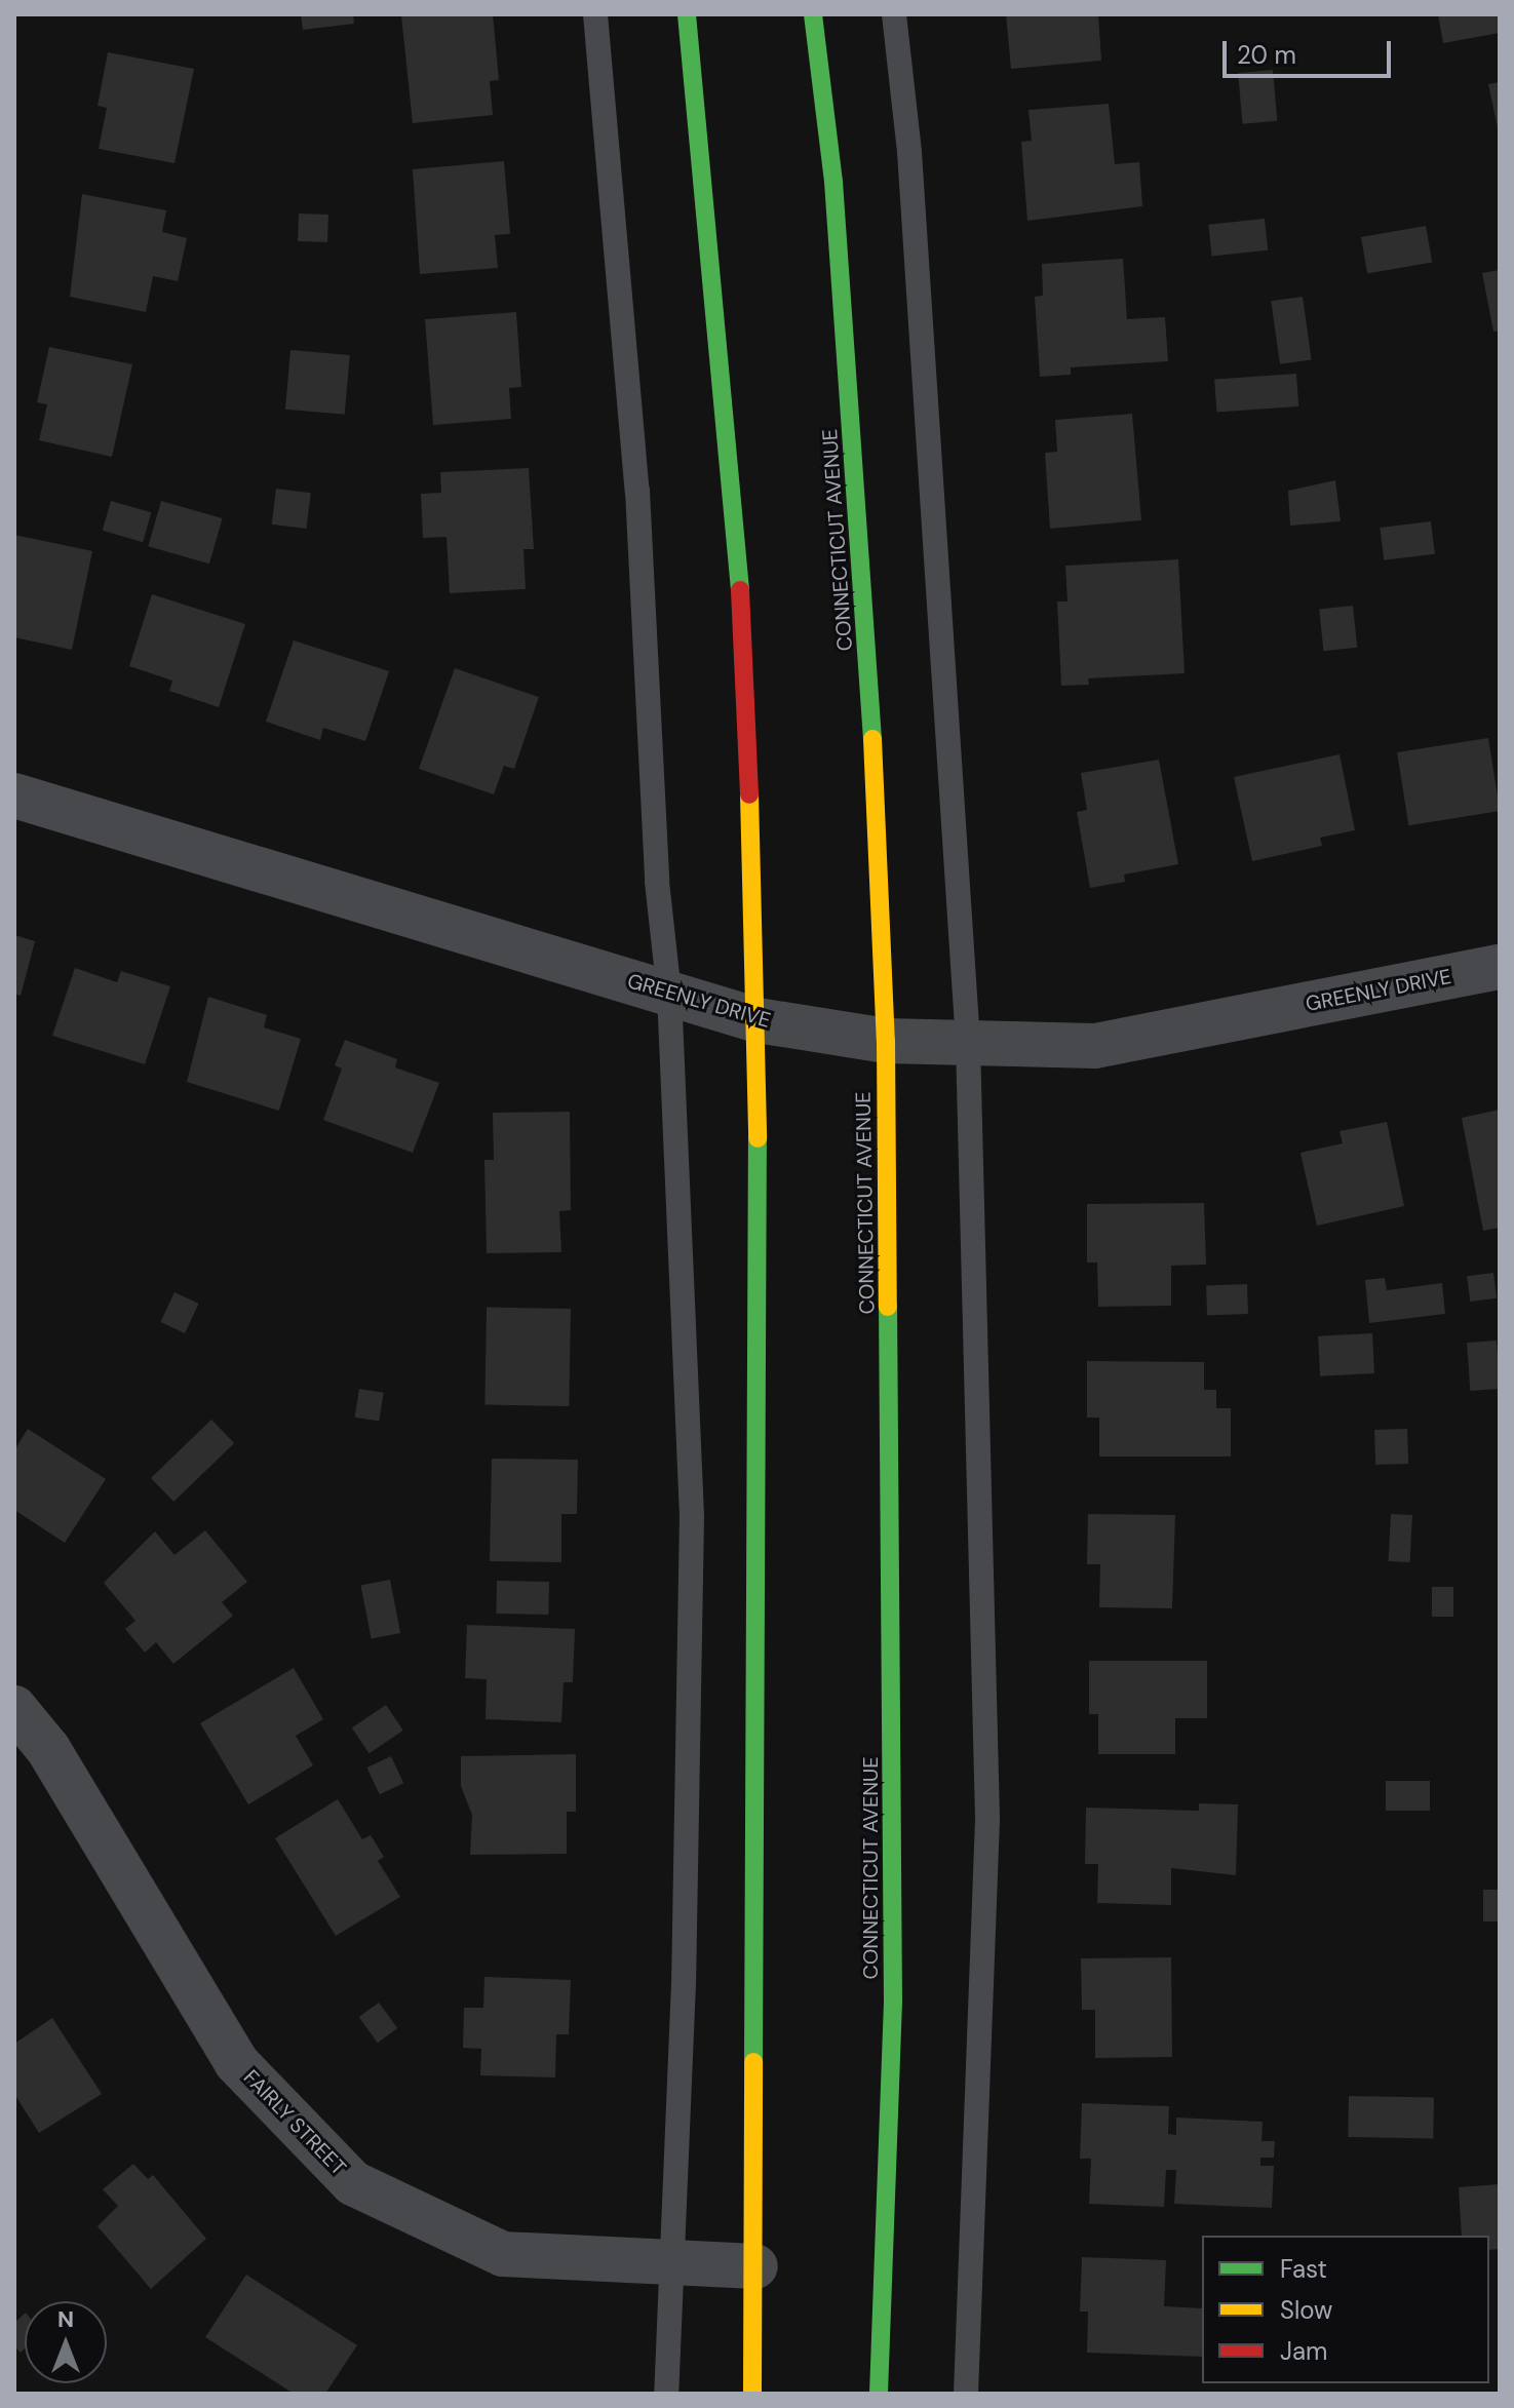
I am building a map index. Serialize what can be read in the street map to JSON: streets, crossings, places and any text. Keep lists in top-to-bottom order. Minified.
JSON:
{"streets":{"main road":["CONNECTICUT AVENUE"],"street":["GREENLY DRIVE","FAIRLY STREET"]},"crossings":[["CONNECTICUT AVENUE","GREENLY DRIVE"]],"legend":["Fast","Slow","Jam"],"scale_bar":"20 m","north":"top"}
